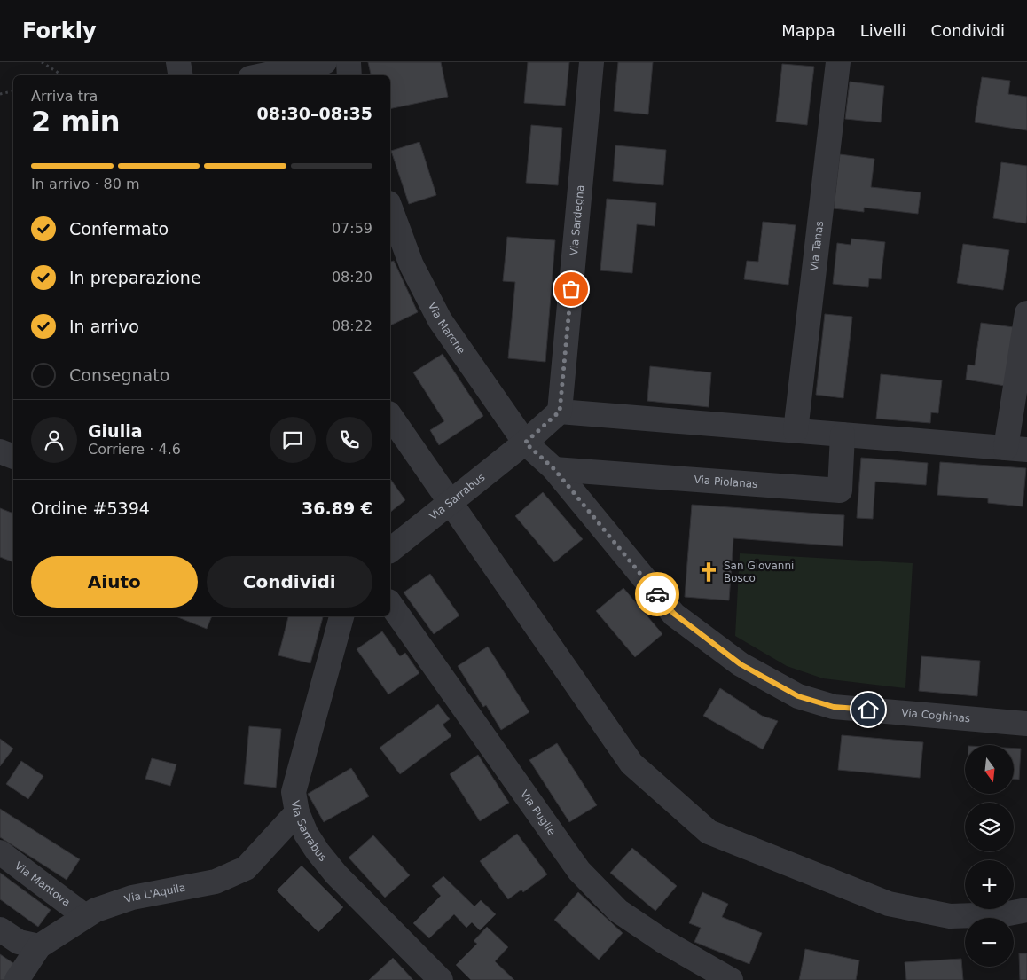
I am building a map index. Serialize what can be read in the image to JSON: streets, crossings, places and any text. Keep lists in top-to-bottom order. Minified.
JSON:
{"streets":{"street":["Via Sardegna","Via Tanas","Via Marche","Via Piolanas","Via Sarrabus","Via Coghinas","Via Puglie","Via Mantova","Via L'Aquila"]},"crossings":[["Via Marche","Via Sarrabus"],["Via Marche","Via Coghinas"],["Via Piolanas","Via Coghinas"],["Via Sarrabus","Via Coghinas"],["Via Sarrabus","Via L'Aquila"],["Via Mantova","Via L'Aquila"]],"places":{"church":["San Giovanni Bosco"]},"north":"bottom","page":{"header":"Forkly","nav":["Mappa","Livelli","Condividi"],"heading":["2 min","Arriva tra","08:30–08:35"],"panel":["Giulia","Corriere · 4.6","Ordine #5394","36.89 €"],"bar":"In arrivo · 80 m","list":[["Confermato","07:59"],["In preparazione","08:20"],["In arrivo","08:22"],"Consegnato"],"buttons":["Aiuto","Condividi"],"map_buttons":["+","−"]}}
